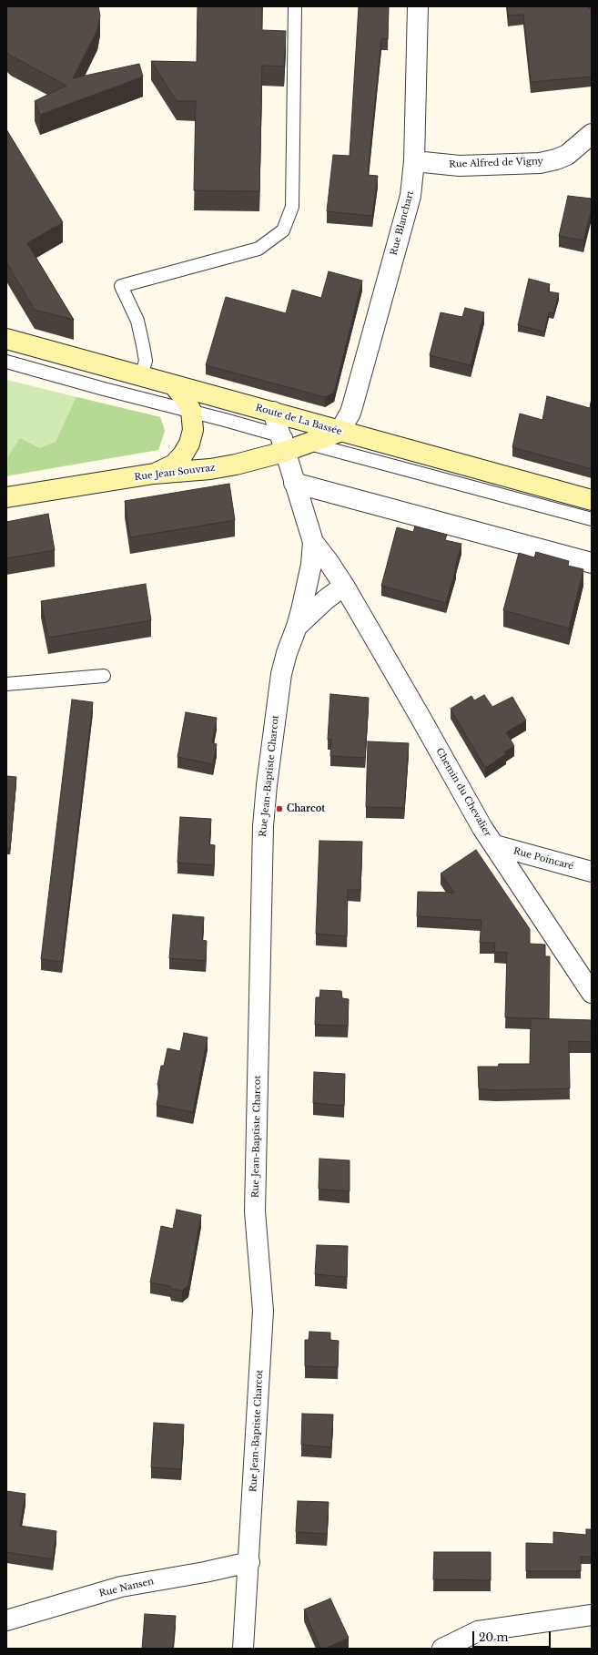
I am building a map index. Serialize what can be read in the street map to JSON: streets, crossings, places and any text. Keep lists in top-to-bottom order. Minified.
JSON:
{"streets":{"main road":["Route de La Bassée","Rue Jean Souvraz"],"street":["Rue Alfred de Vigny","Rue Blanchart","Rue Jean-Baptiste Charcot","Chemin du Chevalier","Rue Poincaré","Rue Nansen"]},"crossings":[["Rue Alfred de Vigny","Rue Blanchart"],["Rue Blanchart","Route de La Bassée"],["Rue Blanchart","Rue Jean Souvraz"],["Route de La Bassée","Rue Jean Souvraz"],["Route de La Bassée","Rue Jean-Baptiste Charcot"],["Rue Jean Souvraz","Rue Jean-Baptiste Charcot"],["Rue Jean-Baptiste Charcot","Chemin du Chevalier"],["Rue Jean-Baptiste Charcot","Rue Nansen"],["Chemin du Chevalier","Rue Poincaré"]],"places":["Charcot"],"scale_bar":"20 m"}
